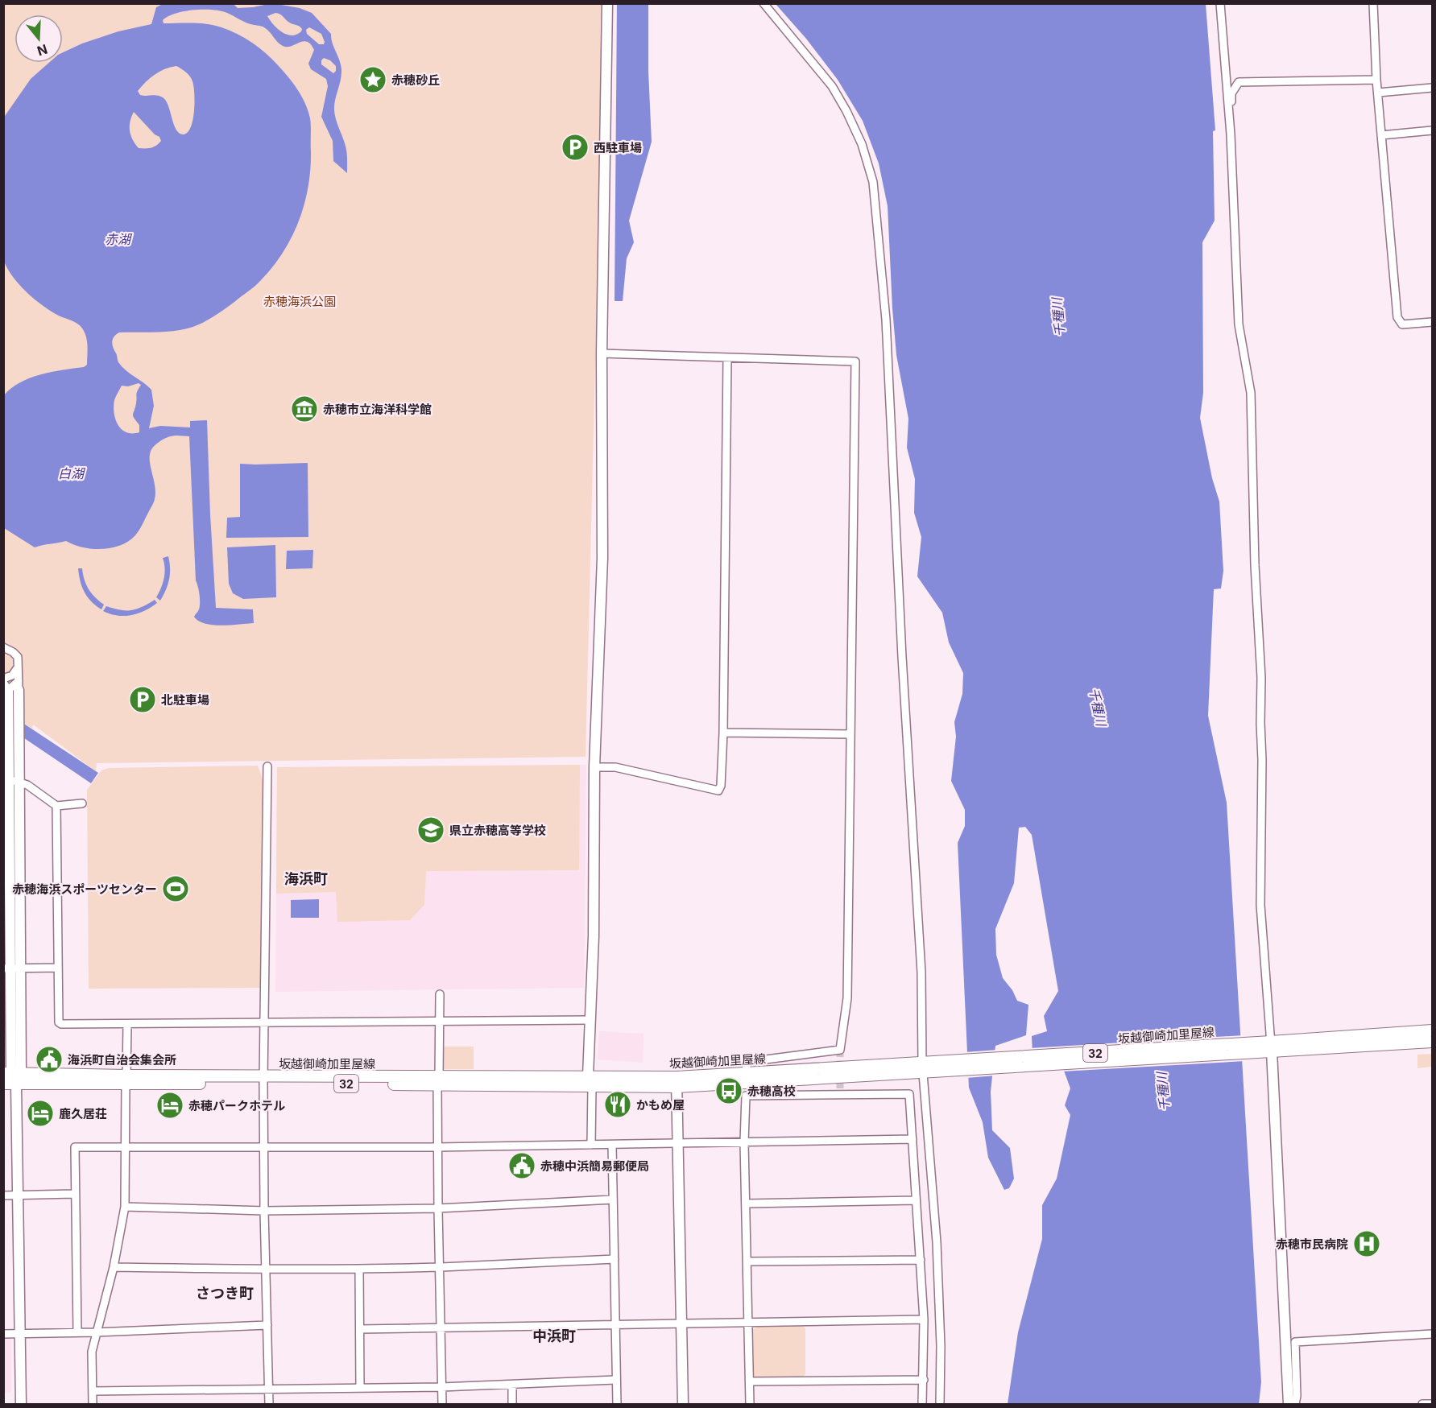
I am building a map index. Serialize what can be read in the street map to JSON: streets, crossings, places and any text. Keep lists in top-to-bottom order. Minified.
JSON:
{"streets":{"main road":["坂越御崎加里屋線","32"]},"districts":["海浜町","さつき町","中浜町"],"water":["赤湖","千種川","白湖"],"parks":["赤穂海浜公園"],"places":{"place":["赤穂砂丘"],"parking":["西駐車場","北駐車場"],"museum":["赤穂市立海洋科学館"],"school or university":["県立赤穂高等学校"],"sports":["赤穂海浜スポーツセンター"],"public building":["海浜町自治会集会所","赤穂中浜簡易郵便局"],"bus stop":["赤穂高校"],"restaurant":["かもめ屋"],"hotel":["赤穂パークホテル","鹿久居荘"],"hospital":["赤穂市民病院"]},"north":"bottom"}
